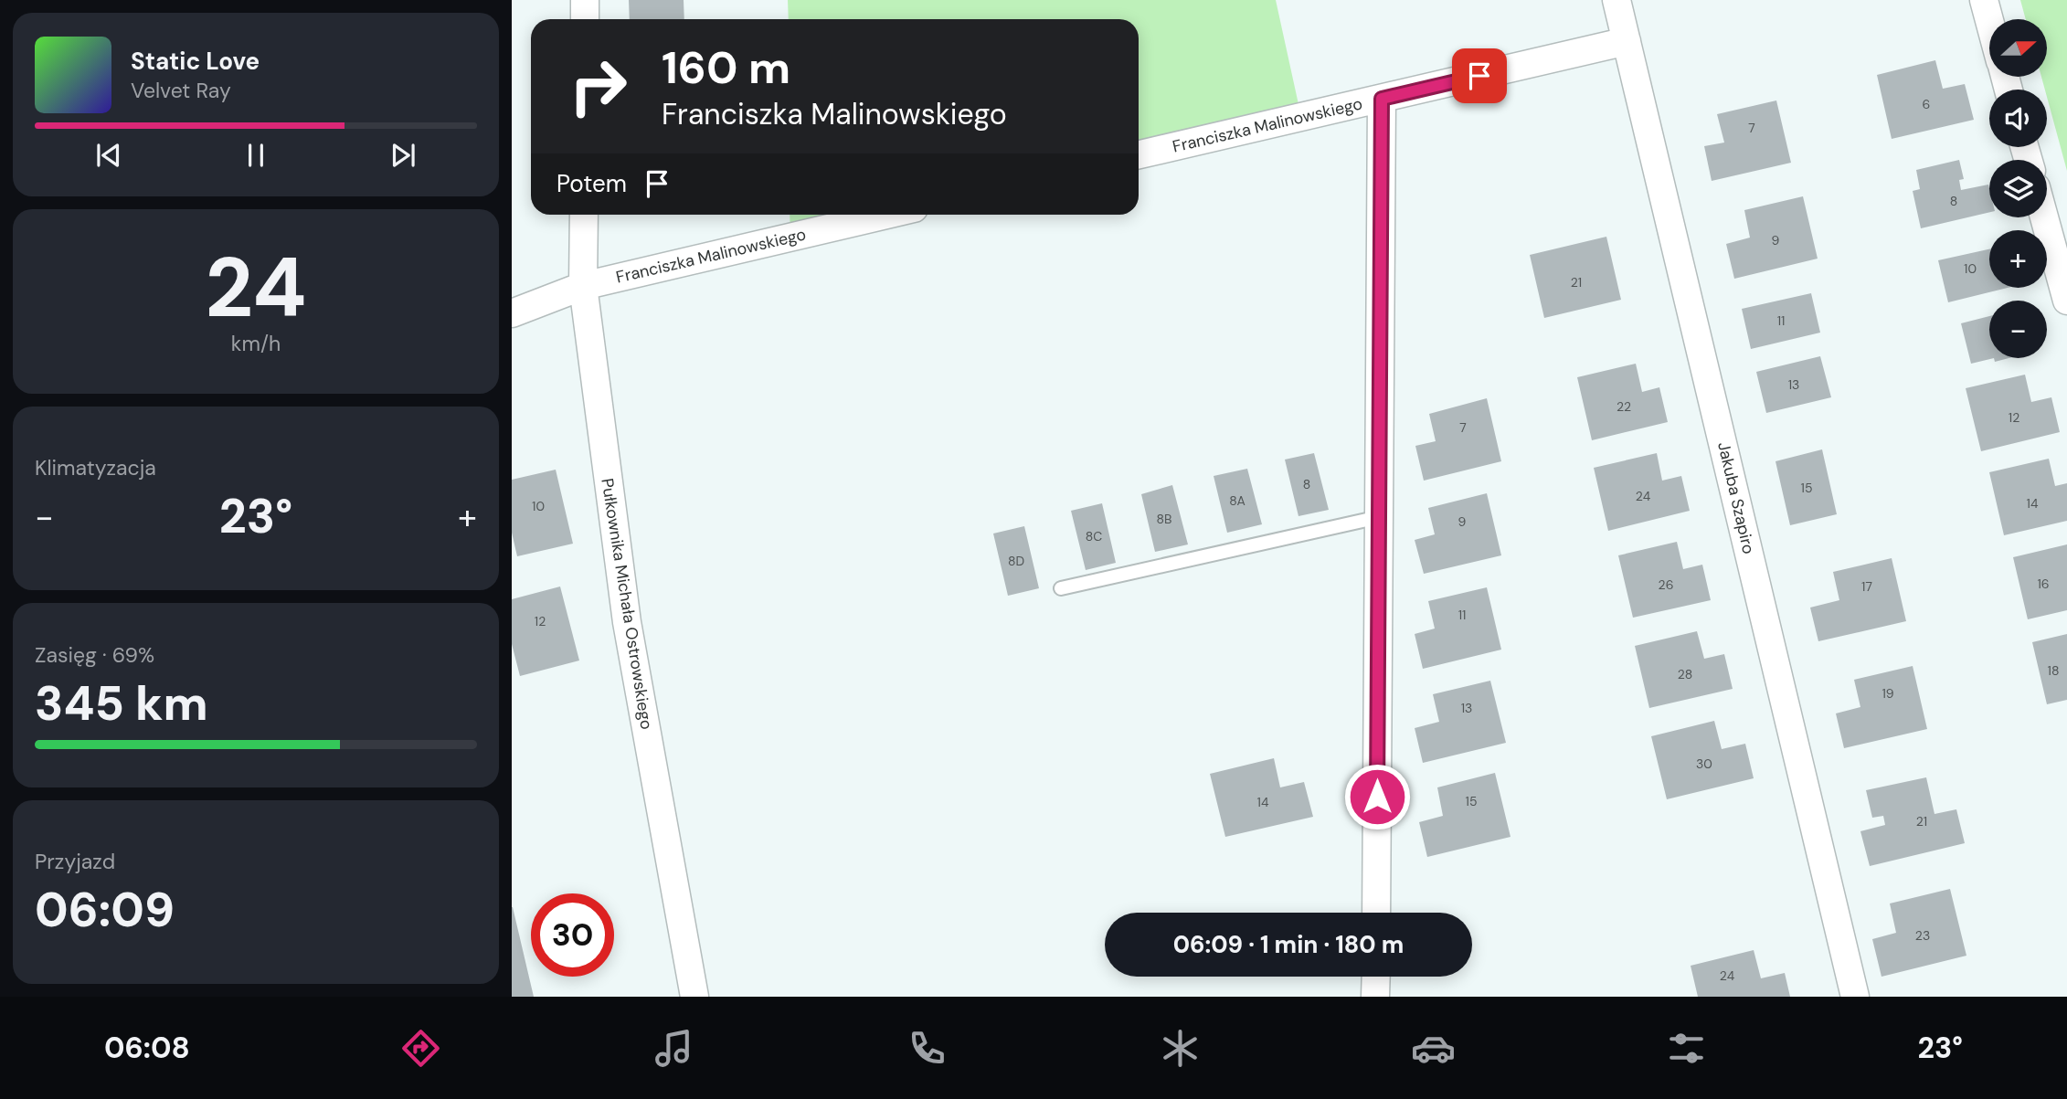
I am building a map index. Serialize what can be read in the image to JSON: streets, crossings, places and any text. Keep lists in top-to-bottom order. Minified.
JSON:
{"streets":{"street":["Franciszka Malinowskiego","Jakuba Szapiro","Pułkownika Michała Ostrowskiego"]},"crossings":[["Franciszka Malinowskiego","Jakuba Szapiro"],["Franciszka Malinowskiego","Pułkownika Michała Ostrowskiego"]],"house_numbers":["6","7","8","9","10","21","11","13","22","12","7","8","15","24","8A","14","10","8B","9","8C","8D","16","26","17","11","12","18","28","19","13","30","15","14","21","23","24"],"north":"right","page":{"map_buttons":["+","−"],"turn":["160 m","Franciszka Malinowskiego"],"song":["Static Love","Velvet Ray"],"then":"Potem","tile":[["24","km/h"],"Klimatyzacja",["Zasięg · 69%","345 km"],["Przyjazd","06:09"]],"heat":["−","23°","+"],"limit":"30","trip":"06:09 · 1 min · 180 m","tabs":["06:08","23°"]}}
